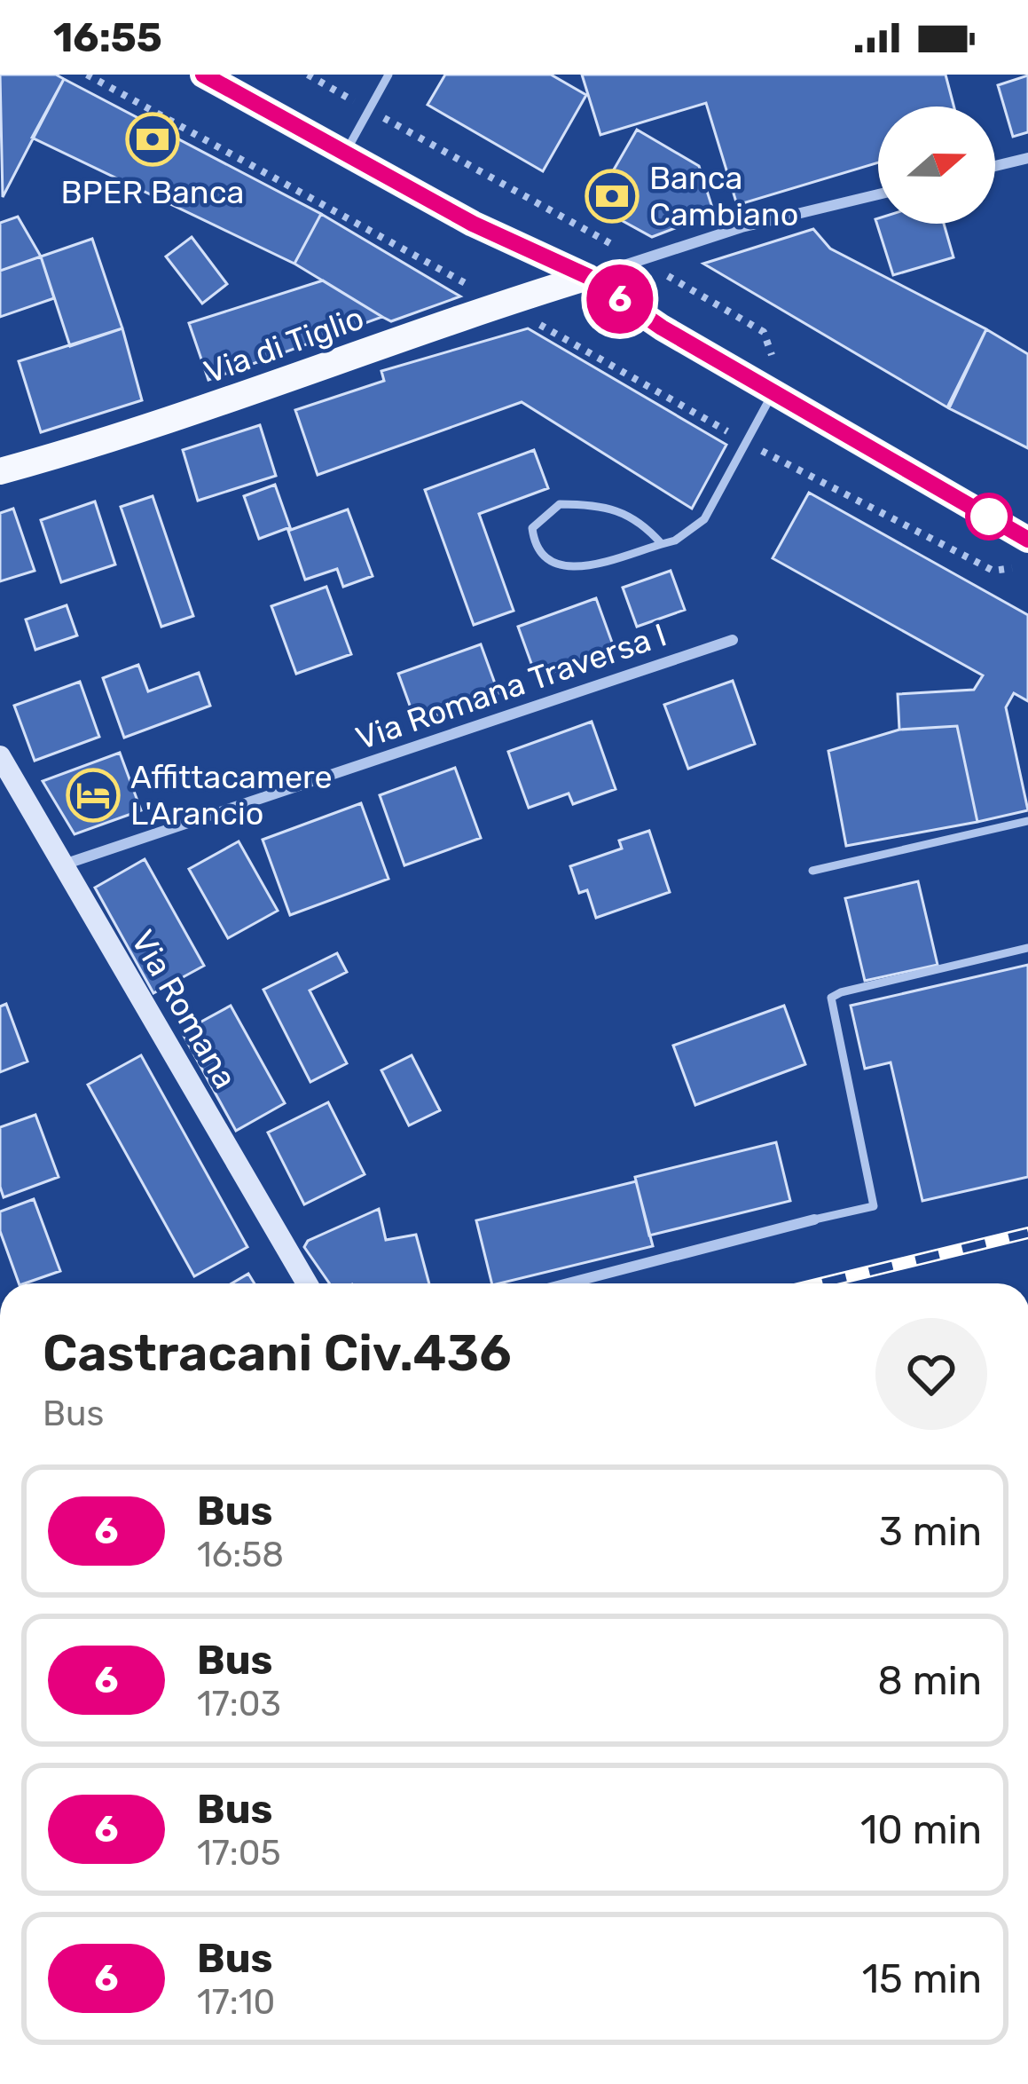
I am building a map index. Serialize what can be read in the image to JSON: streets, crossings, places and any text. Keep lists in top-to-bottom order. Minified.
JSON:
{"streets":{"main road":["Via di Tiglio","Via Romana"],"street":["Via Romana Traversa I"]},"crossings":[["Via Romana Traversa I","Via Romana"]],"places":{"bank":["BPER Banca","Banca Cambiano"],"hotel":["Affittacamere L'Arancio"]},"lines":["bus line 6"],"north":"right","page":{"status":"16:55","on_map":"6","heading":["Castracani Civ.436","Bus"],"list":[{"mark":"6","name":"Bus","note":"16:58","value":"3 min"},{"mark":"6","name":"Bus","note":"17:03","value":"8 min"},{"mark":"6","name":"Bus","note":"17:05","value":"10 min"},{"mark":"6","name":"Bus","note":"17:10","value":"15 min"}]}}
